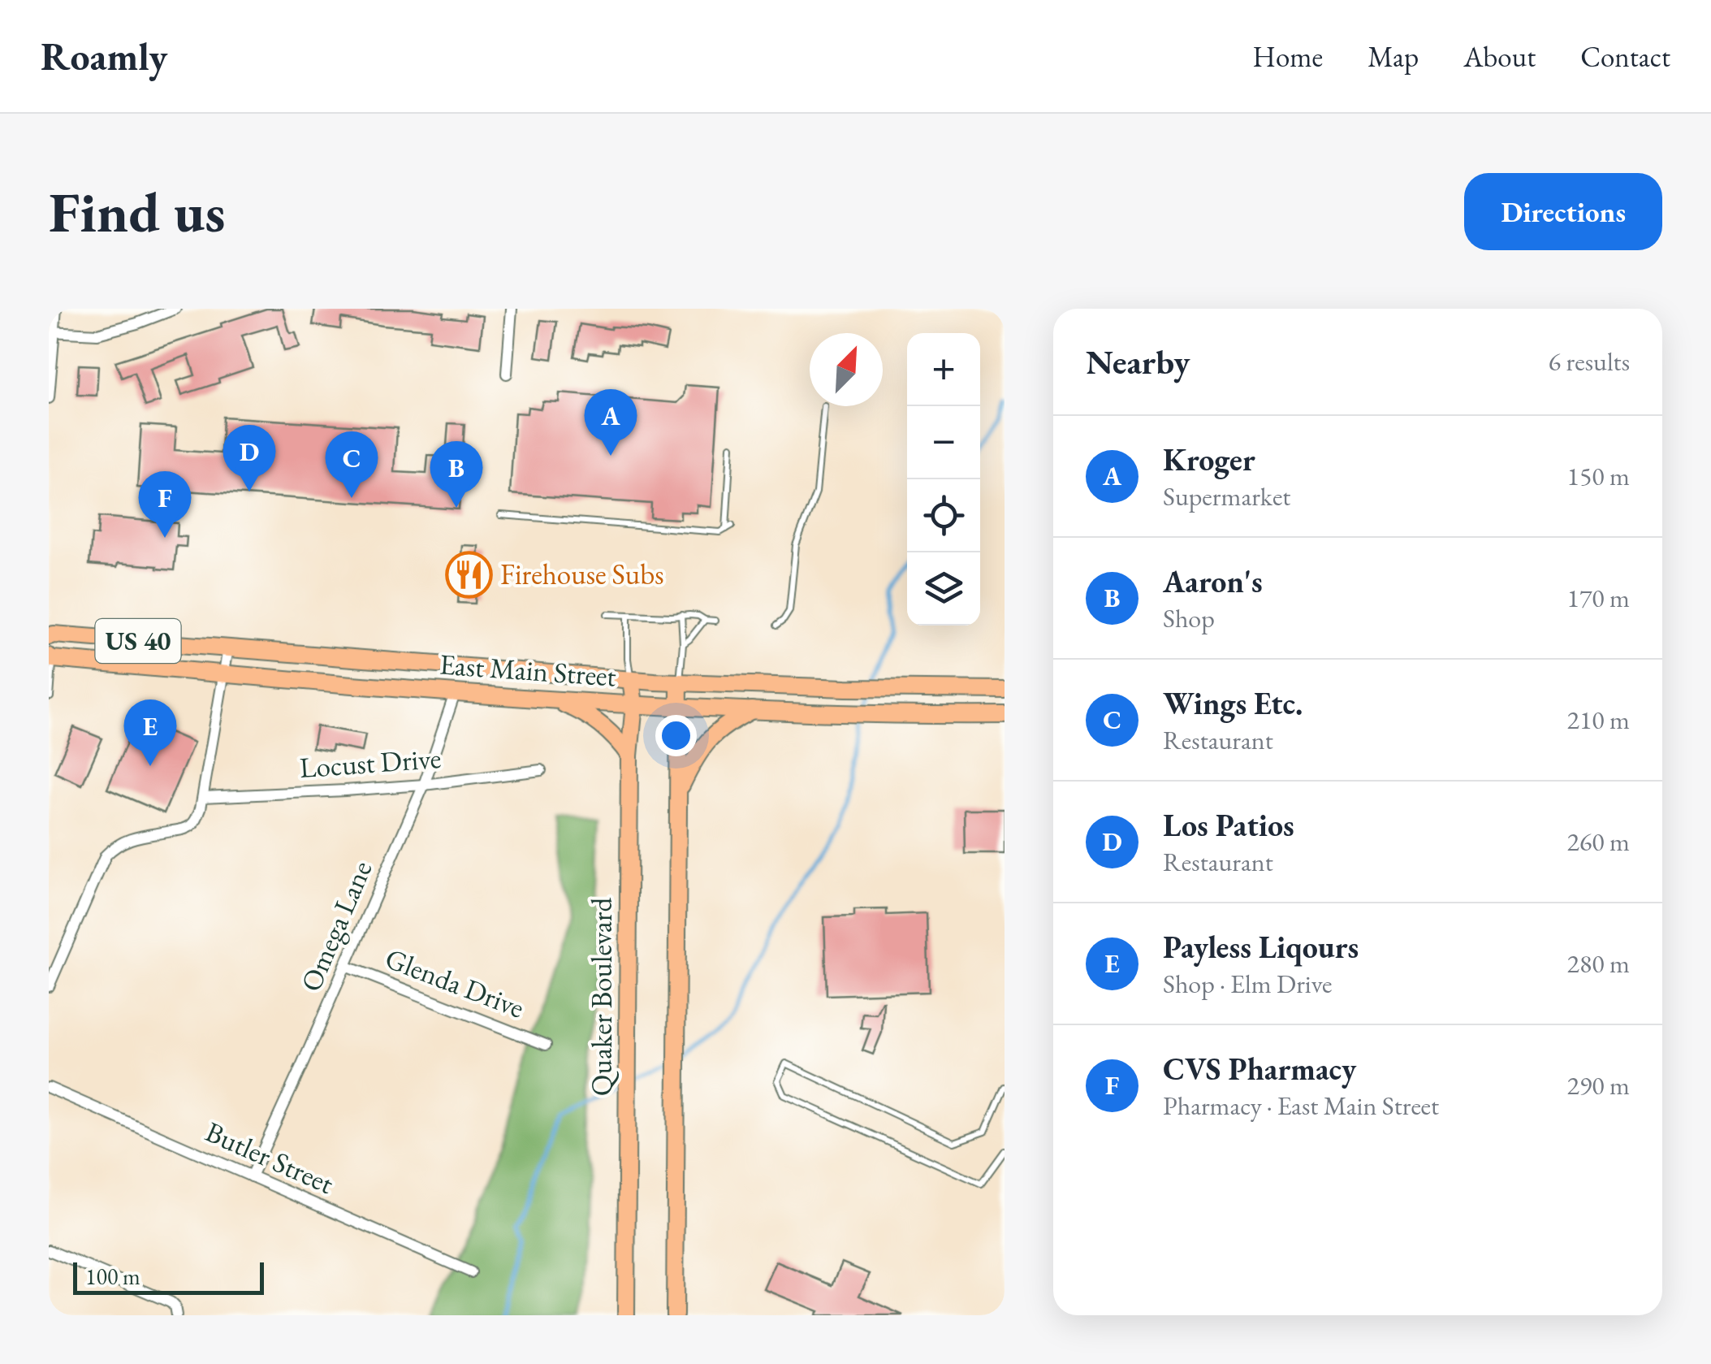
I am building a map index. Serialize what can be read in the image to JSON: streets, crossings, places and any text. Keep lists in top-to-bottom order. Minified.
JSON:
{"streets":{"main road":["US 40","East Main Street","Quaker Boulevard"],"street":["Locust Drive","Omega Lane","Glenda Drive","Butler Street"]},"crossings":[["East Main Street","Omega Lane"],["East Main Street","Quaker Boulevard"],["Locust Drive","Omega Lane"],["Omega Lane","Glenda Drive"],["Omega Lane","Butler Street"]],"places":{"restaurant":["Firehouse Subs"]},"scale_bar":"100 m","north":"top right","page":{"header":"Roamly","nav":["Home","Map","About","Contact"],"buttons":"Directions","title":"Find us","heading":["Nearby","6 results"],"map_buttons":["+","−"],"pins":["A","D","C","B","F","E"],"list":[{"mark":"A","name":"Kroger","note":"Supermarket","value":"150 m"},{"mark":"B","name":"Aaron's","note":"Shop","value":"170 m"},{"mark":"C","name":"Wings Etc.","note":"Restaurant","value":"210 m"},{"mark":"D","name":"Los Patios","note":"Restaurant","value":"260 m"},{"mark":"E","name":"Payless Liqours","note":"Shop · Elm Drive","value":"280 m"},{"mark":"F","name":"CVS Pharmacy","note":"Pharmacy · East Main Street","value":"290 m"}],"scale":"100 m"}}
